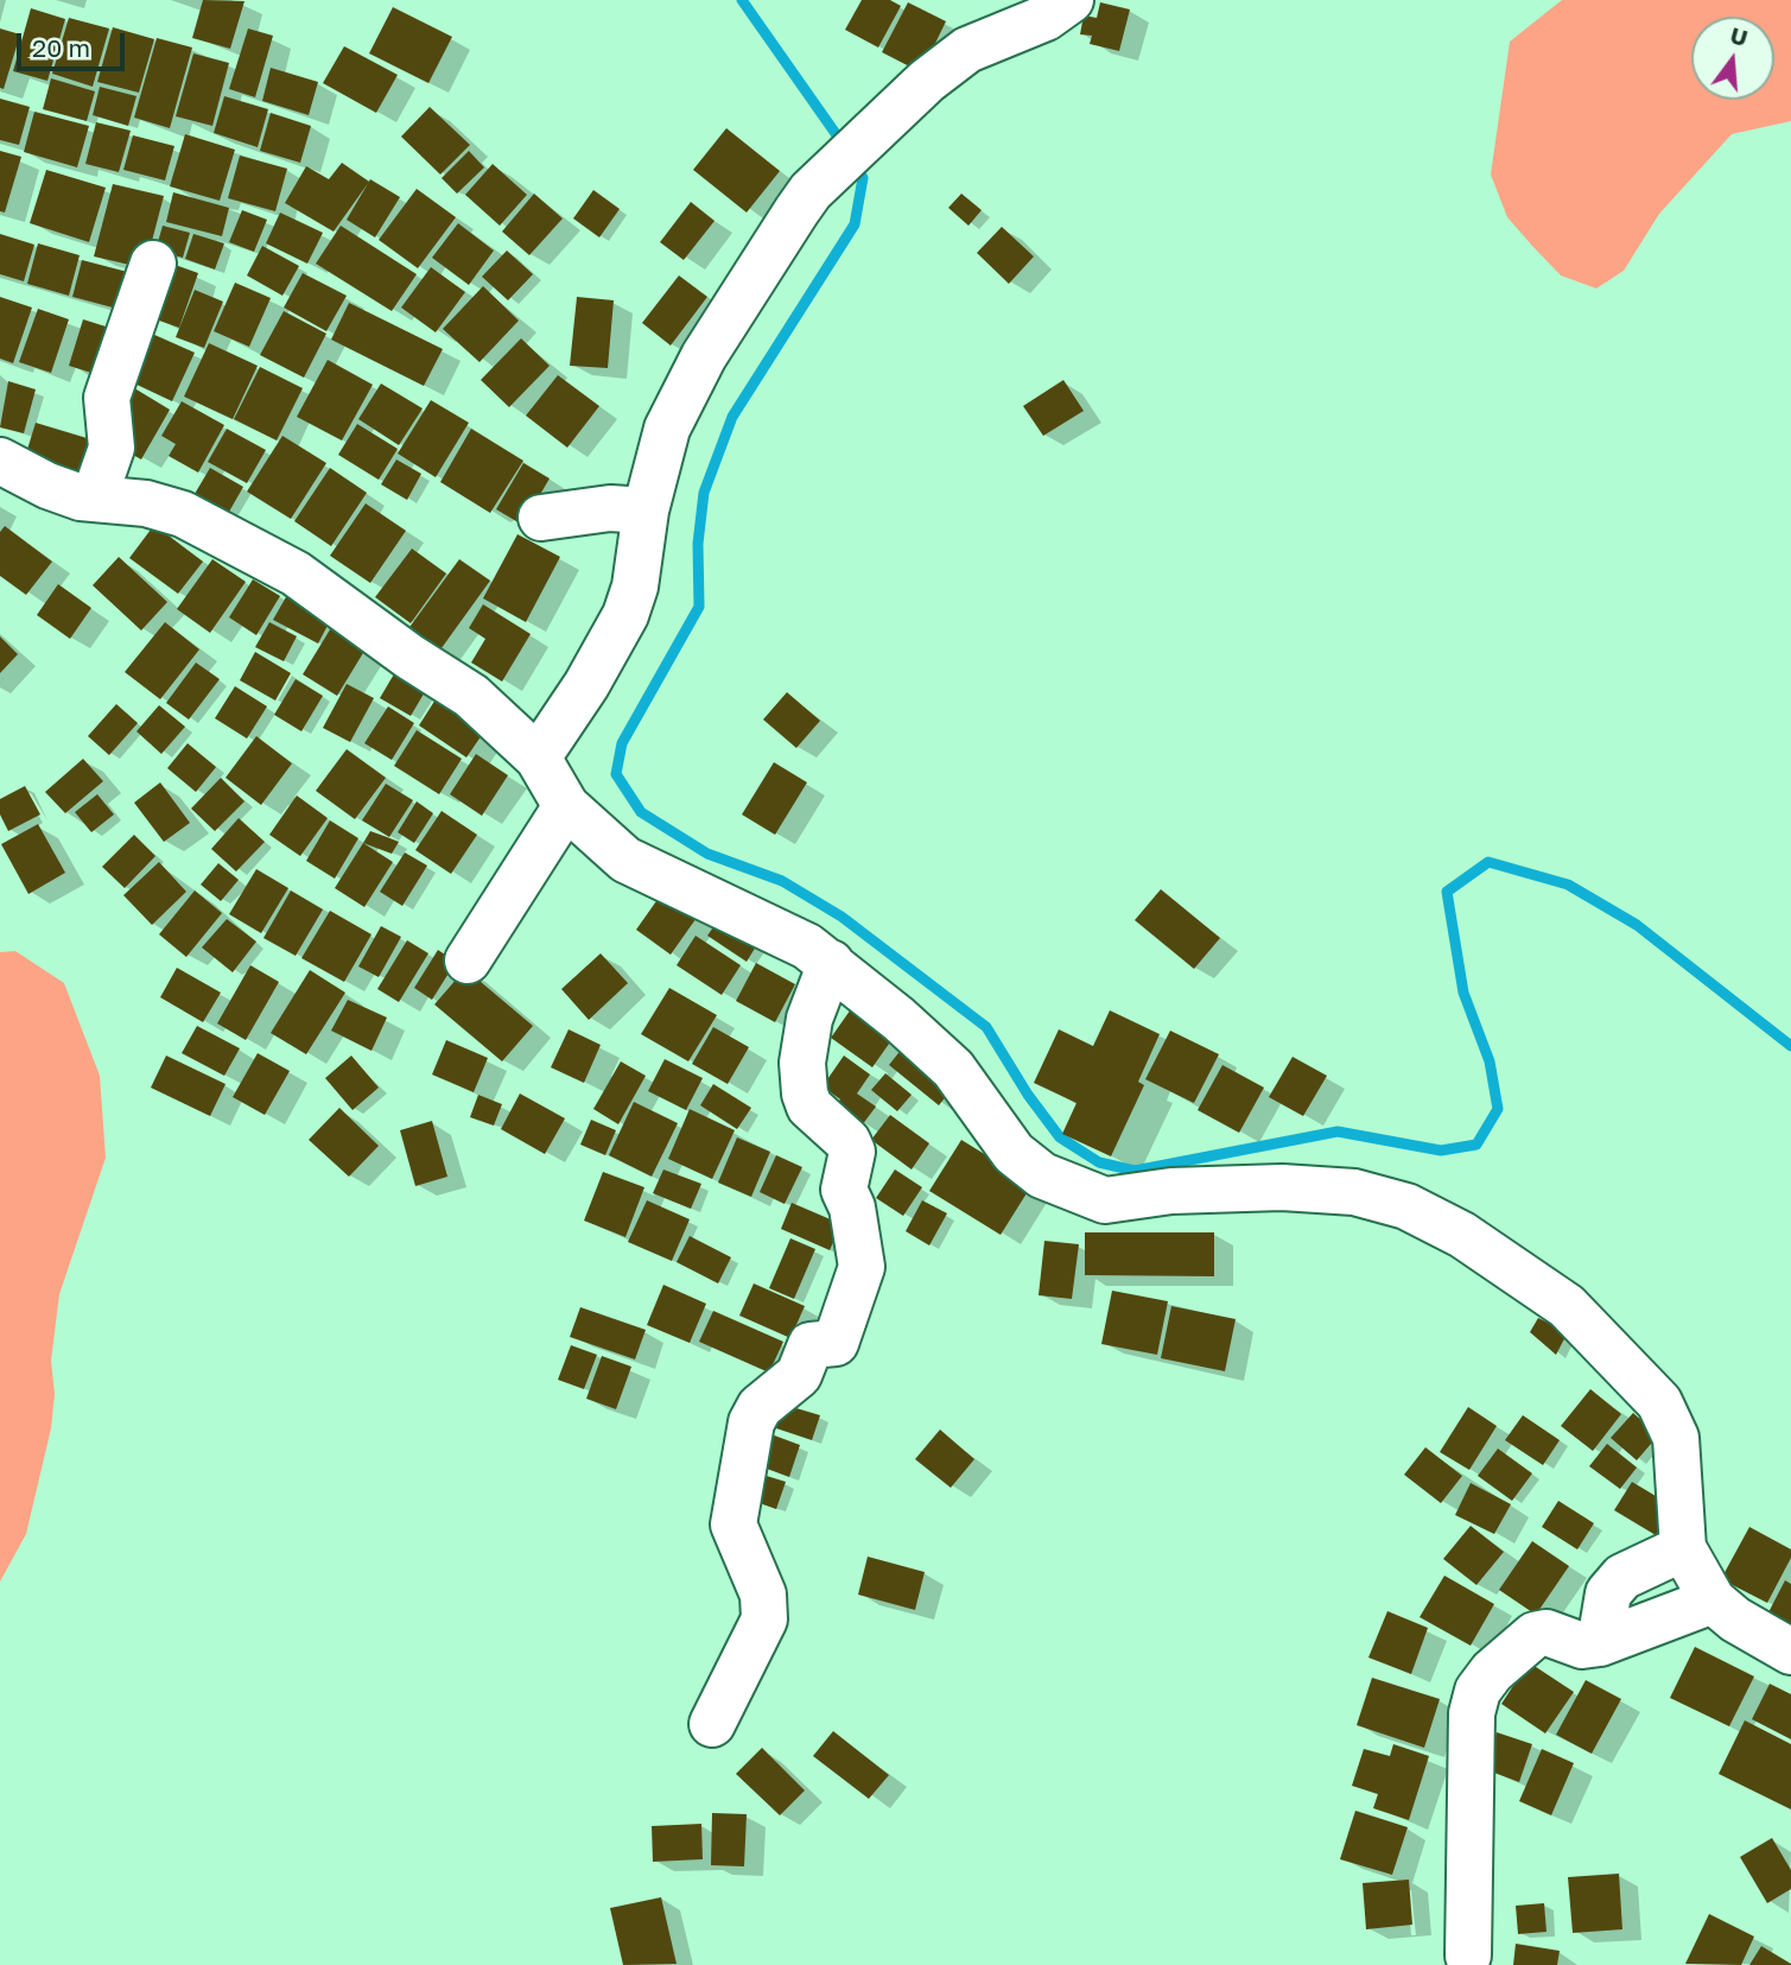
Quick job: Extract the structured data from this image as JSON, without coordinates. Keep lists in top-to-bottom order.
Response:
{
  "scale_bar": "20 m",
  "north": "top"
}
